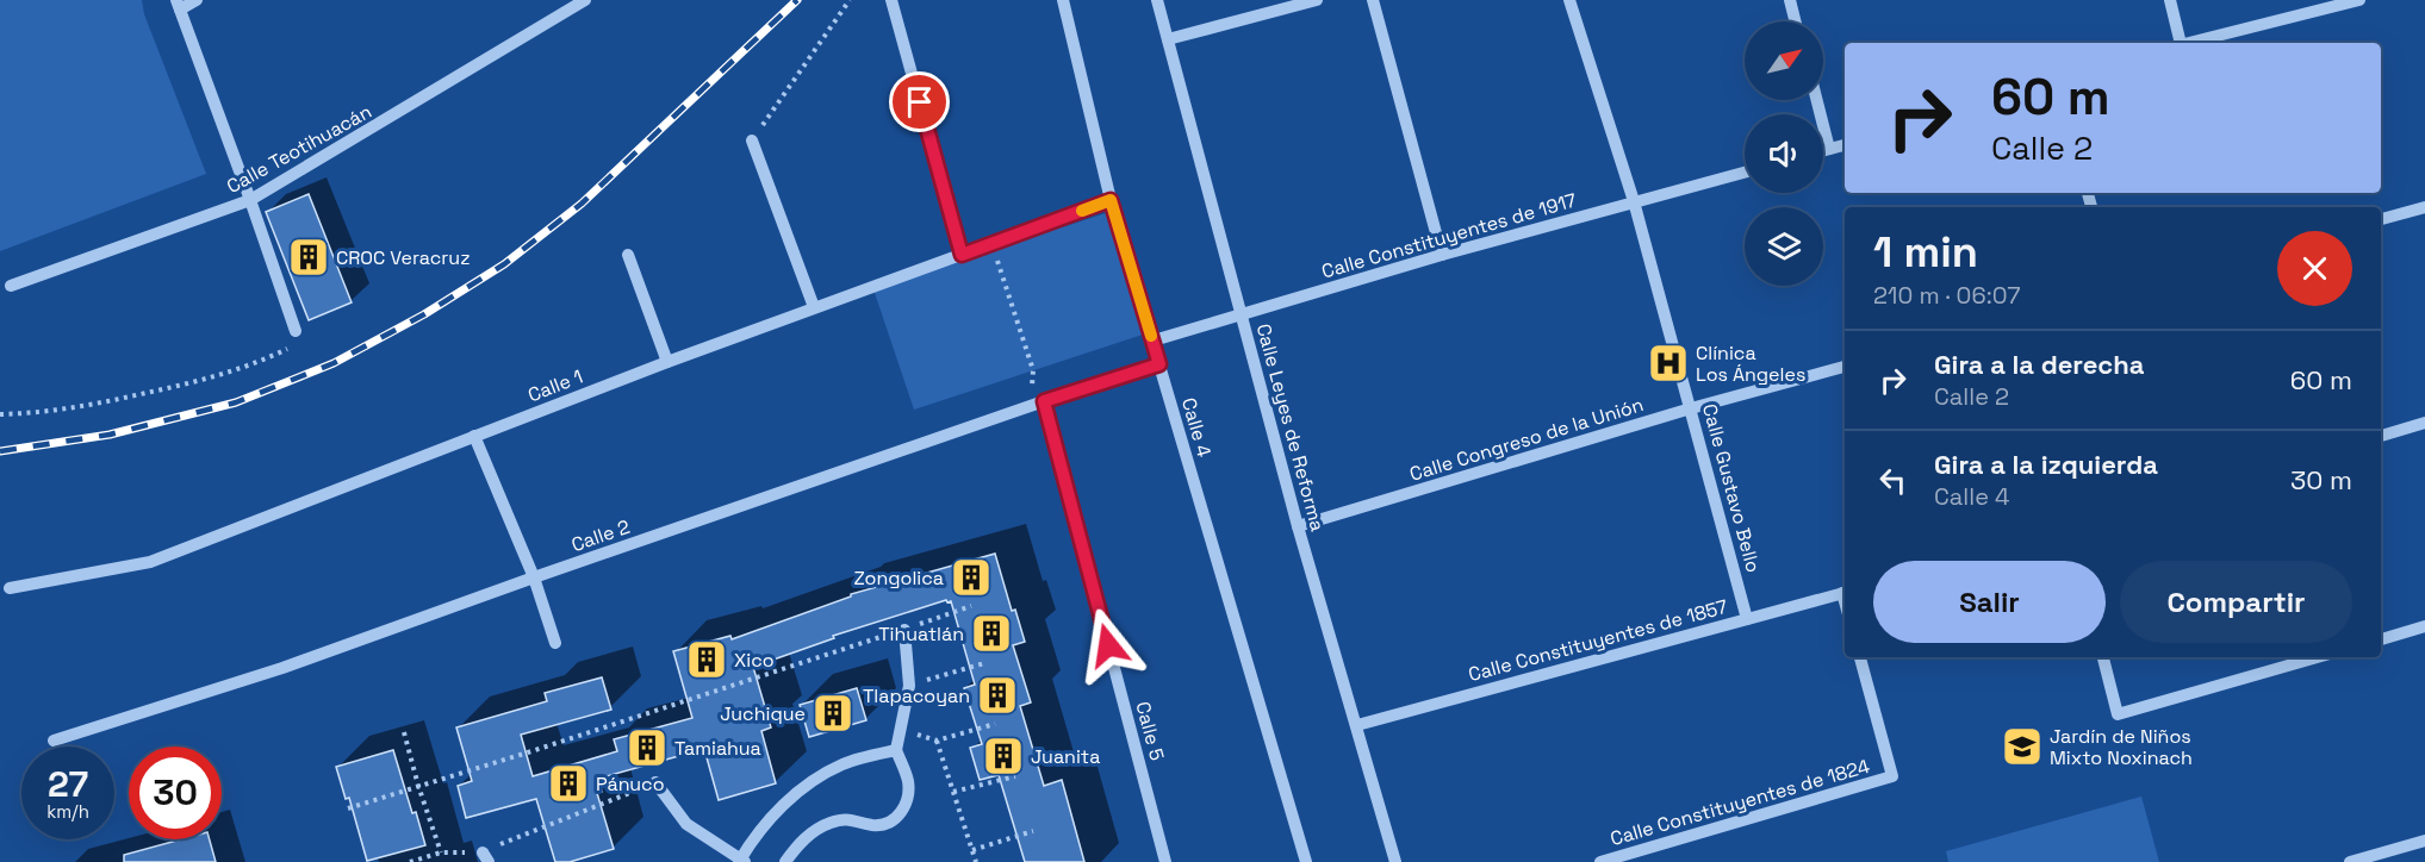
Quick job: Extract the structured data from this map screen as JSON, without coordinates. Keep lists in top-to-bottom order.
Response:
{
  "streets": {
    "street": [
      "Calle Teotihuacán",
      "Calle Constituyentes de 1917",
      "Calle 1",
      "Calle 4",
      "Calle Leyes de Reforma",
      "Calle Congreso de la Unión",
      "Calle Gustavo Bello",
      "Calle 2",
      "Calle Constituyentes de 1857",
      "Calle 5",
      "Calle Constituyentes de 1824"
    ]
  },
  "crossings": [
    ["Calle Constituyentes de 1917", "Calle 4"],
    ["Calle Constituyentes de 1917", "Calle Leyes de Reforma"],
    ["Calle Constituyentes de 1917", "Calle Gustavo Bello"],
    ["Calle 1", "Calle 4"],
    ["Calle 4", "Calle 2"],
    ["Calle Leyes de Reforma", "Calle Congreso de la Unión"],
    ["Calle Leyes de Reforma", "Calle Constituyentes de 1857"],
    ["Calle Congreso de la Unión", "Calle Gustavo Bello"],
    ["Calle Gustavo Bello", "Calle Constituyentes de 1857"],
    ["Calle 2", "Calle 5"]
  ],
  "places": {
    "building": [
      "CROC Veracruz",
      "Zongolica",
      "Tihuatlán",
      "Xico",
      "Tlapacoyan",
      "Juchique",
      "Tamiahua",
      "Juanita",
      "Pánuco"
    ],
    "hospital": ["Clínica Los Ángeles"],
    "school or university": ["Jardín de Niños Mixto Noxinach"]
  },
  "north": "top right",
  "page": {
    "turn": ["60 m", "Calle 2"],
    "heading": ["1 min", "210 m · 06:07"],
    "list": [
      {
        "name": "Gira a la derecha",
        "note": "Calle 2",
        "value": "60 m"
      },
      {
        "name": "Gira a la izquierda",
        "note": "Calle 4",
        "value": "30 m"
      }
    ],
    "buttons": ["Salir", "Compartir"],
    "speed": "27 km/h",
    "limit": "30"
  }
}
